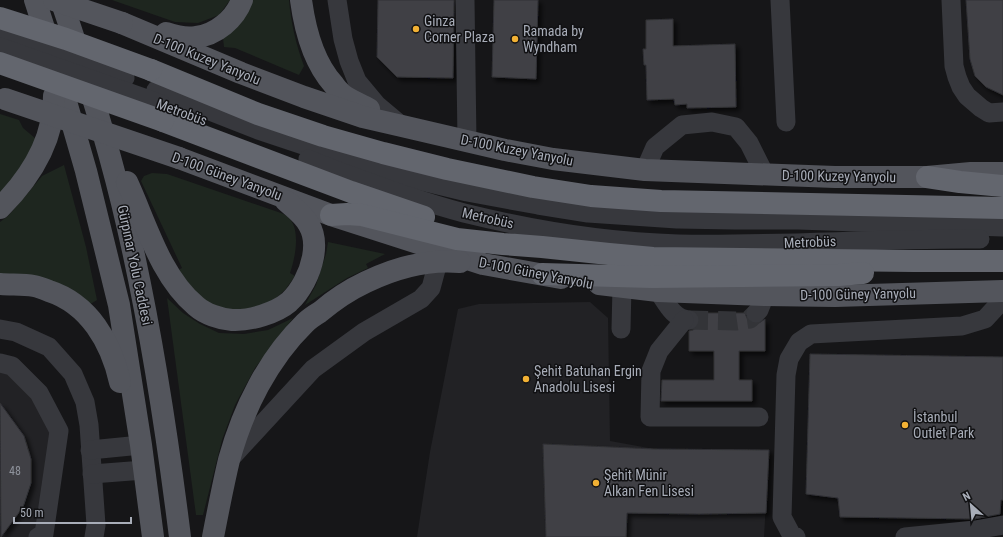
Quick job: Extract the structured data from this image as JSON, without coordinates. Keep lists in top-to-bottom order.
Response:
{
  "streets": {
    "main road": ["D-100 Kuzey Yanyolu", "D-100 Güney Yanyolu", "Gürpınar Yolu Caddesi"],
    "street": ["Metrobüs"]
  },
  "places": [
    "Ginza Corner Plaza",
    "Ramada by Wyndham",
    "Şehit Batuhan Ergin Anadolu Lisesi",
    "İstanbul Outlet Park",
    "Şehit Münir Alkan Fen Lisesi"
  ],
  "house_numbers": ["48"],
  "scale_bar": "50 m",
  "north": "top left"
}
